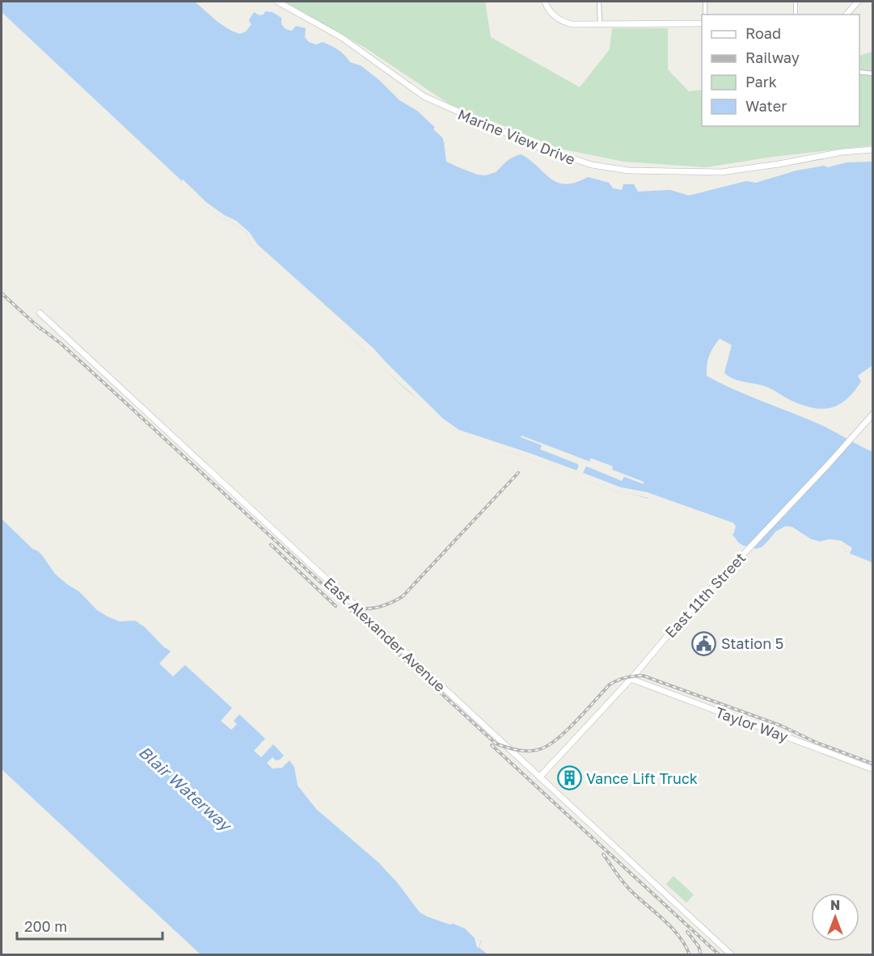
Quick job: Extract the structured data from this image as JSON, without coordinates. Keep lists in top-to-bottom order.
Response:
{
  "streets": {
    "street": [
      "Marine View Drive",
      "East 11th Street",
      "East Alexander Avenue",
      "Taylor Way"
    ]
  },
  "crossings": [
    ["East 11th Street", "East Alexander Avenue"],
    ["East 11th Street", "Taylor Way"]
  ],
  "water": ["Blair Waterway"],
  "places": {
    "public building": ["Station 5"],
    "building": ["Vance Lift Truck"]
  },
  "legend": [
    "Road",
    "Railway",
    "Park",
    "Water"
  ],
  "scale_bar": "200 m",
  "north": "top"
}
